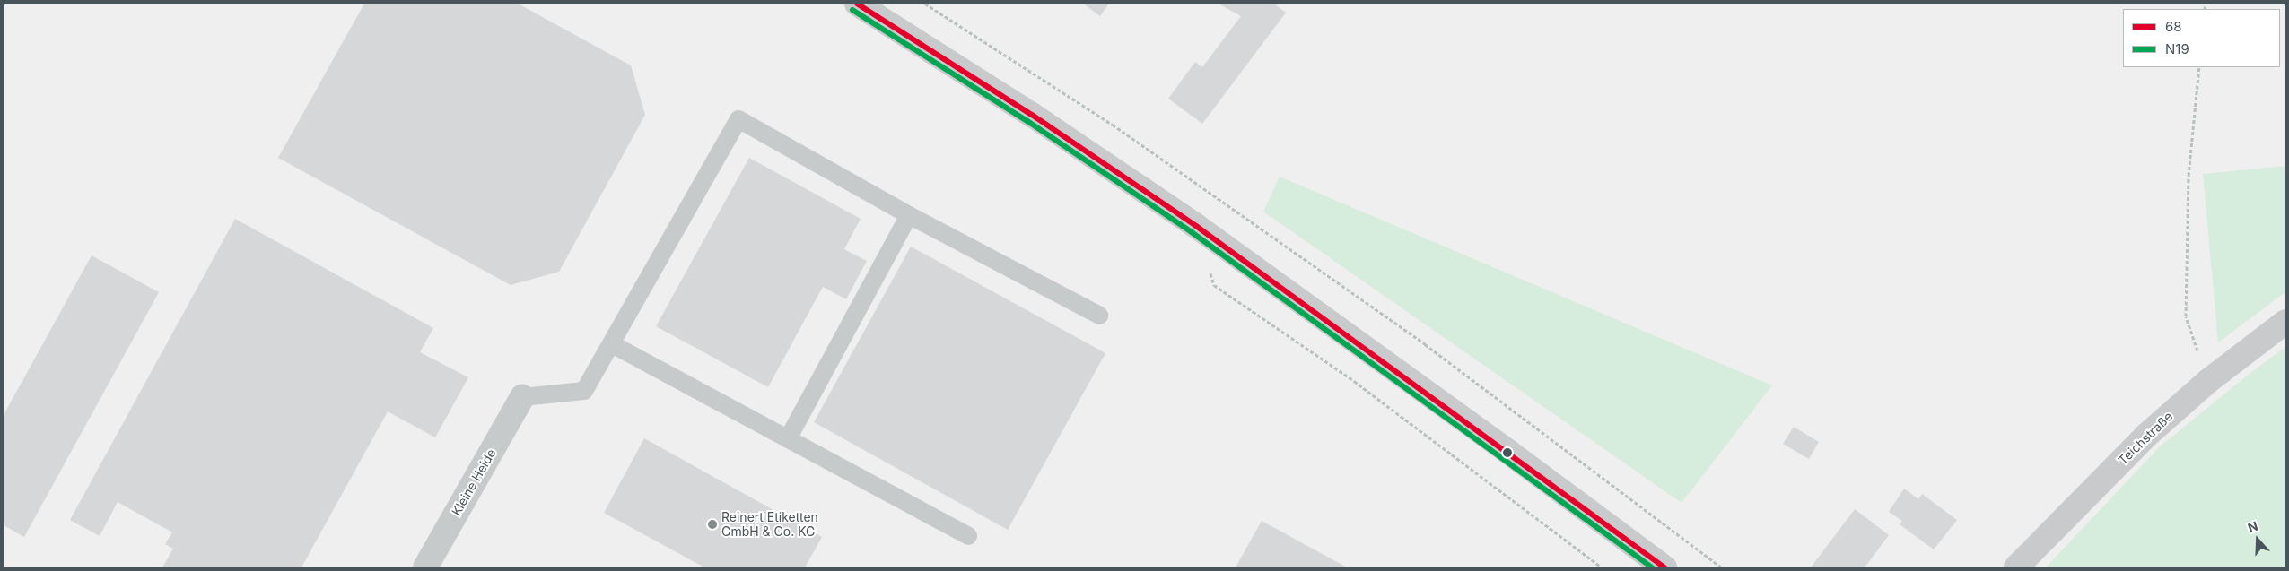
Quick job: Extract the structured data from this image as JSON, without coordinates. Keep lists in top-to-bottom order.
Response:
{
  "streets": {
    "street": ["Teichstraße", "Kleine Heide"]
  },
  "places": ["Reinert Etiketten GmbH & Co. KG"],
  "lines": ["transit line 68", "transit line N19"],
  "legend": ["68", "N19"],
  "north": "top"
}
